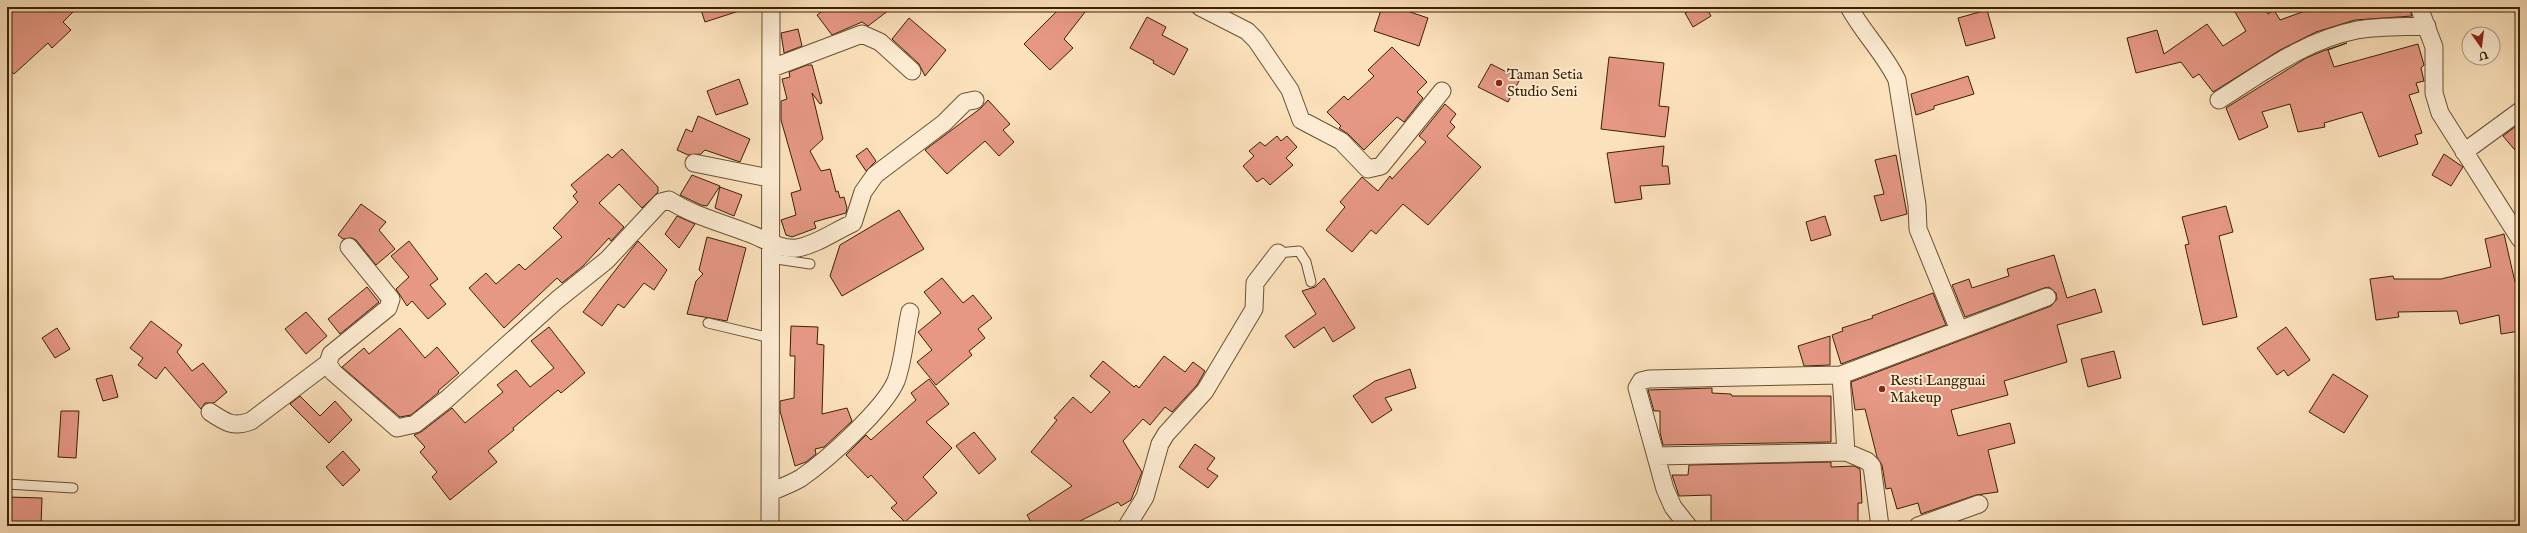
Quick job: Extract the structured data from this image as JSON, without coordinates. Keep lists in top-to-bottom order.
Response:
{
  "places": ["Taman Setia Studio Seni", "Resti Langguai Makeup"],
  "north": "bottom"
}
